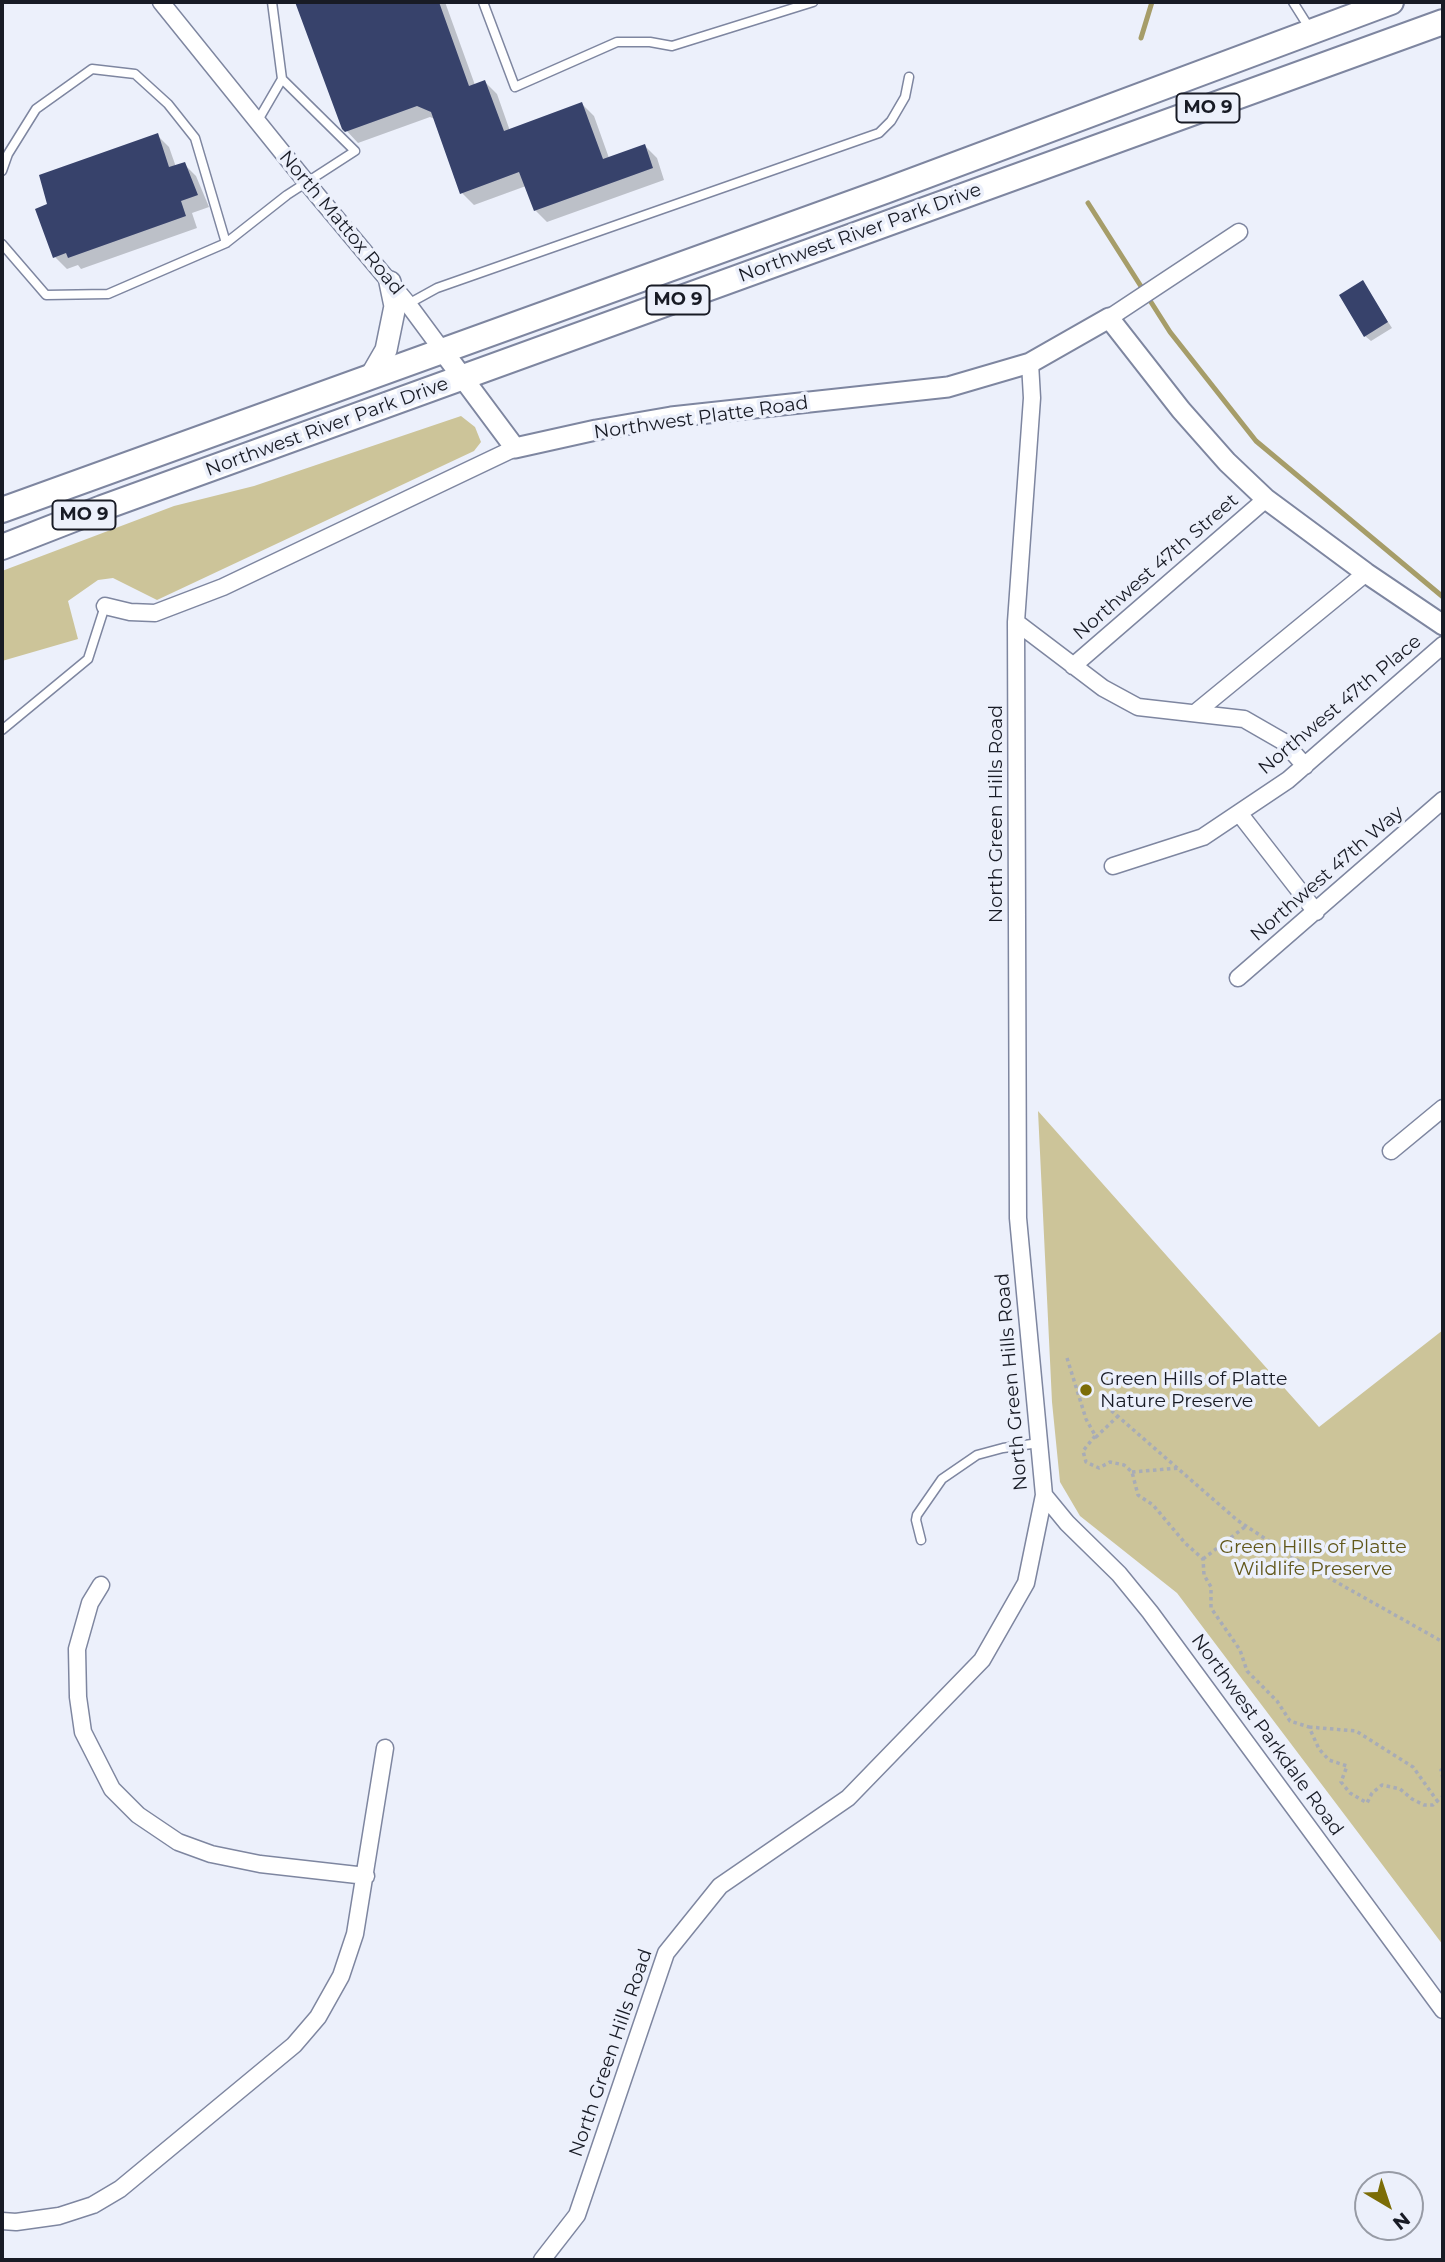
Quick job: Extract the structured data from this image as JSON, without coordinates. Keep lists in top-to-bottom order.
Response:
{
  "streets": {
    "main road": ["MO 9", "Northwest River Park Drive"],
    "street": [
      "North Mattox Road",
      "Northwest Platte Road",
      "Northwest 47th Street",
      "Northwest 47th Place",
      "North Green Hills Road",
      "Northwest 47th Way",
      "Northwest Parkdale Road"
    ]
  },
  "crossings": [
    ["North Mattox Road", "Northwest River Park Drive"],
    ["North Mattox Road", "Northwest Platte Road"],
    ["Northwest Platte Road", "North Green Hills Road"],
    ["North Green Hills Road", "Northwest Parkdale Road"]
  ],
  "parks": ["Green Hills of Platte Wildlife Preserve"],
  "places": ["Green Hills of Platte Nature Preserve"],
  "north": "bottom right"
}
